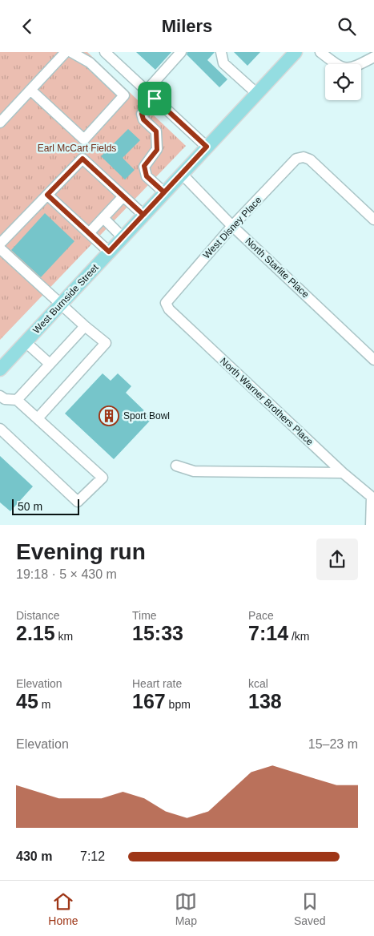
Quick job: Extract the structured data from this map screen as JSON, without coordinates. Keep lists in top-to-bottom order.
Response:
{
  "streets": {
    "main road": ["West Burnside Street"],
    "street": ["West Disney Place", "North Starlite Place", "North Warner Brothers Place"]
  },
  "crossings": [
    ["West Disney Place", "North Starlite Place"],
    ["West Disney Place", "North Warner Brothers Place"],
    ["North Starlite Place", "West Burnside Street"]
  ],
  "parks": ["Earl McCart Fields"],
  "places": {
    "building": ["Sport Bowl"]
  },
  "scale_bar": "50 m",
  "page": {
    "header": "Milers",
    "scale": "50 m",
    "heading": ["Evening run", "19:18 · 5 × 430 m"],
    "stats": [
      ["Distance", "2.15 km"],
      ["Time", "15:33"],
      ["Pace", "7:14 /km"],
      ["Elevation", "45 m"],
      ["Heart rate", "167 bpm"],
      ["kcal", "138"]
    ],
    "chart": ["Elevation", "15–23 m"],
    "list": [
      {
        "name": "430 m",
        "note": "7:12"
      }
    ],
    "tabs": ["Home", "Map", "Saved"]
  }
}
